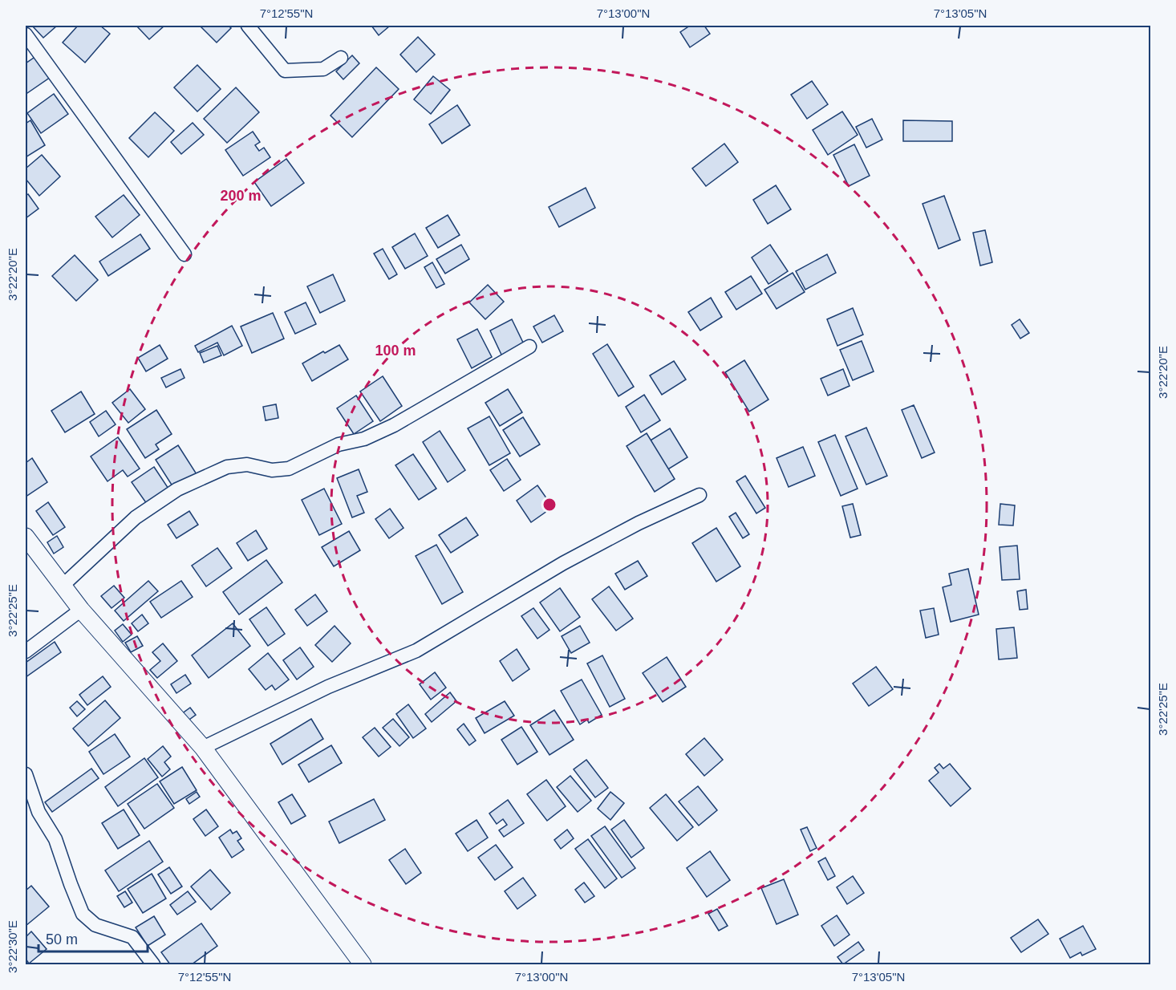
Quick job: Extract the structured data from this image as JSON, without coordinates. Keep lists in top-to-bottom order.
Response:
{
  "scale_bar": "50 m",
  "coordinates": [
    "7°12'55\"N",
    "7°13'00\"N",
    "7°13'05\"N",
    "3°22'20\"E",
    "3°22'25\"E",
    "3°22'30\"E"
  ],
  "rings": ["200 m", "100 m"]
}
